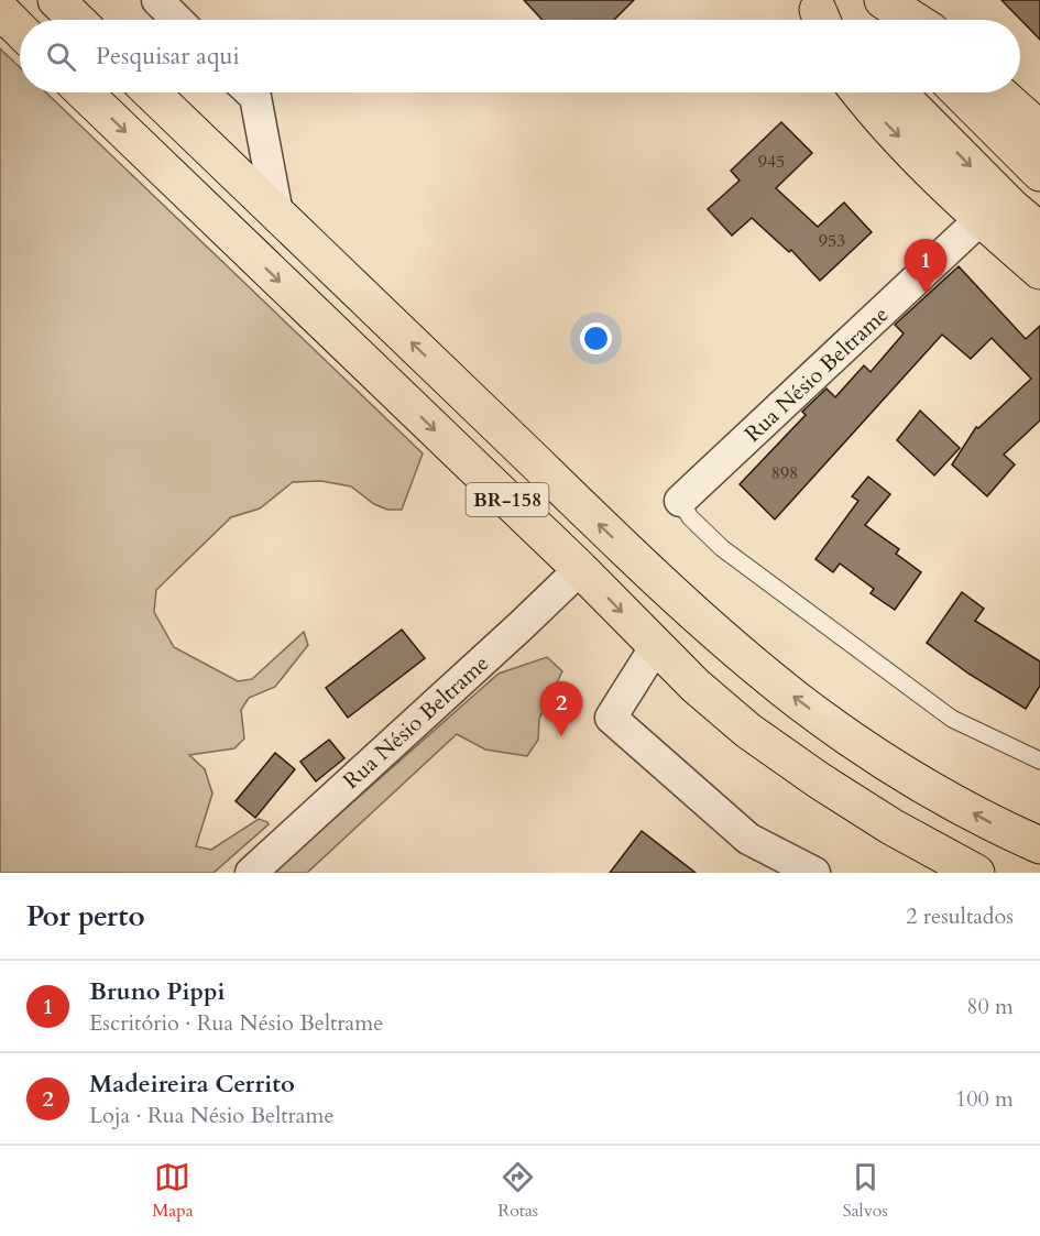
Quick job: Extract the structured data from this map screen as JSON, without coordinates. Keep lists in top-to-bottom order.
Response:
{
  "streets": {
    "main road": ["BR-158"],
    "street": ["Rua Nésio Beltrame"]
  },
  "crossings": [
    ["Rua Nésio Beltrame", "BR-158"]
  ],
  "house_numbers": ["945", "953", "898"],
  "page": {
    "search": "Pesquisar aqui",
    "pins": ["1", "2"],
    "heading": ["Por perto", "2 resultados"],
    "list": [
      {
        "mark": "1",
        "name": "Bruno Pippi",
        "note": "Escritório · Rua Nésio Beltrame",
        "value": "80 m"
      },
      {
        "mark": "2",
        "name": "Madeireira Cerrito",
        "note": "Loja · Rua Nésio Beltrame",
        "value": "100 m"
      }
    ],
    "nav": ["Mapa", "Rotas", "Salvos"]
  }
}
